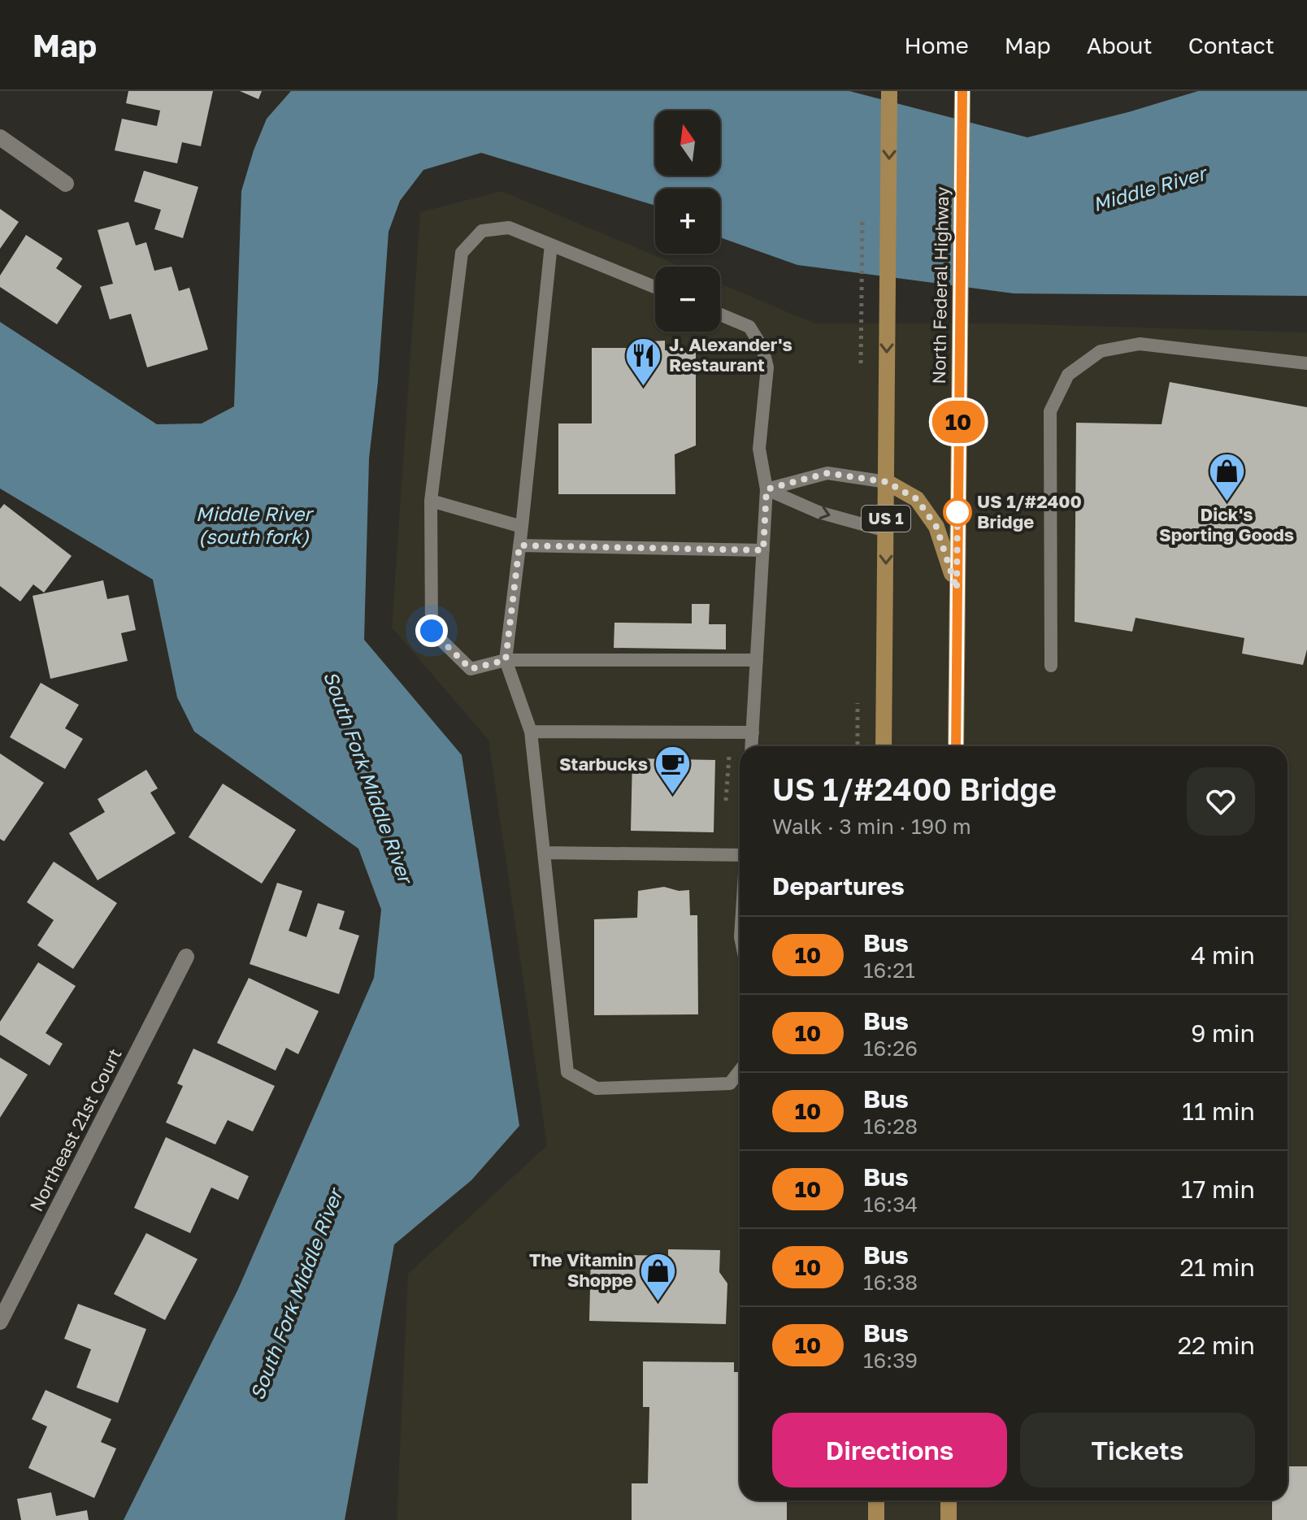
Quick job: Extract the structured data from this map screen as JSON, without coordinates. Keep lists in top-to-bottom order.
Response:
{
  "streets": {
    "main road": ["North Federal Highway", "US 1"],
    "street": ["Northeast 21st Court"]
  },
  "water": ["Middle River", "Middle River (south fork)", "South Fork Middle River"],
  "places": {
    "restaurant": ["J. Alexander's Restaurant"],
    "shop": ["Dick's Sporting Goods", "The Vitamin Shoppe"],
    "other": ["US 1/#2400 Bridge"],
    "cafe": ["Starbucks"]
  },
  "lines": ["bus line 10"],
  "north": "top",
  "page": {
    "header": "Map",
    "nav": [
      "Home",
      "Map",
      "About",
      "Contact"
    ],
    "on_map": "10",
    "map_buttons": ["+", "−"],
    "heading": [
      ["US 1/#2400 Bridge", "Walk · 3 min · 190 m"],
      "Departures"
    ],
    "list": [
      {
        "mark": "10",
        "name": "Bus",
        "note": "16:21",
        "value": "4 min"
      },
      {
        "mark": "10",
        "name": "Bus",
        "note": "16:26",
        "value": "9 min"
      },
      {
        "mark": "10",
        "name": "Bus",
        "note": "16:28",
        "value": "11 min"
      },
      {
        "mark": "10",
        "name": "Bus",
        "note": "16:34",
        "value": "17 min"
      },
      {
        "mark": "10",
        "name": "Bus",
        "note": "16:38",
        "value": "21 min"
      },
      {
        "mark": "10",
        "name": "Bus",
        "note": "16:39",
        "value": "22 min"
      }
    ],
    "buttons": ["Directions", "Tickets"]
  }
}
